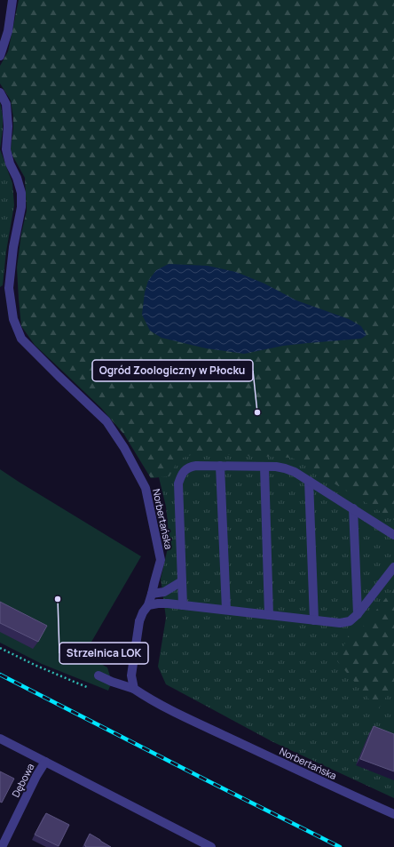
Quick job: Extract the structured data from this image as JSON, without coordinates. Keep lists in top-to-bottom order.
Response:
{
  "streets": {
    "street": ["Norbertańska", "Dębowa"]
  },
  "places": ["Ogród Zoologiczny w Płocku", "Strzelnica LOK"]
}
